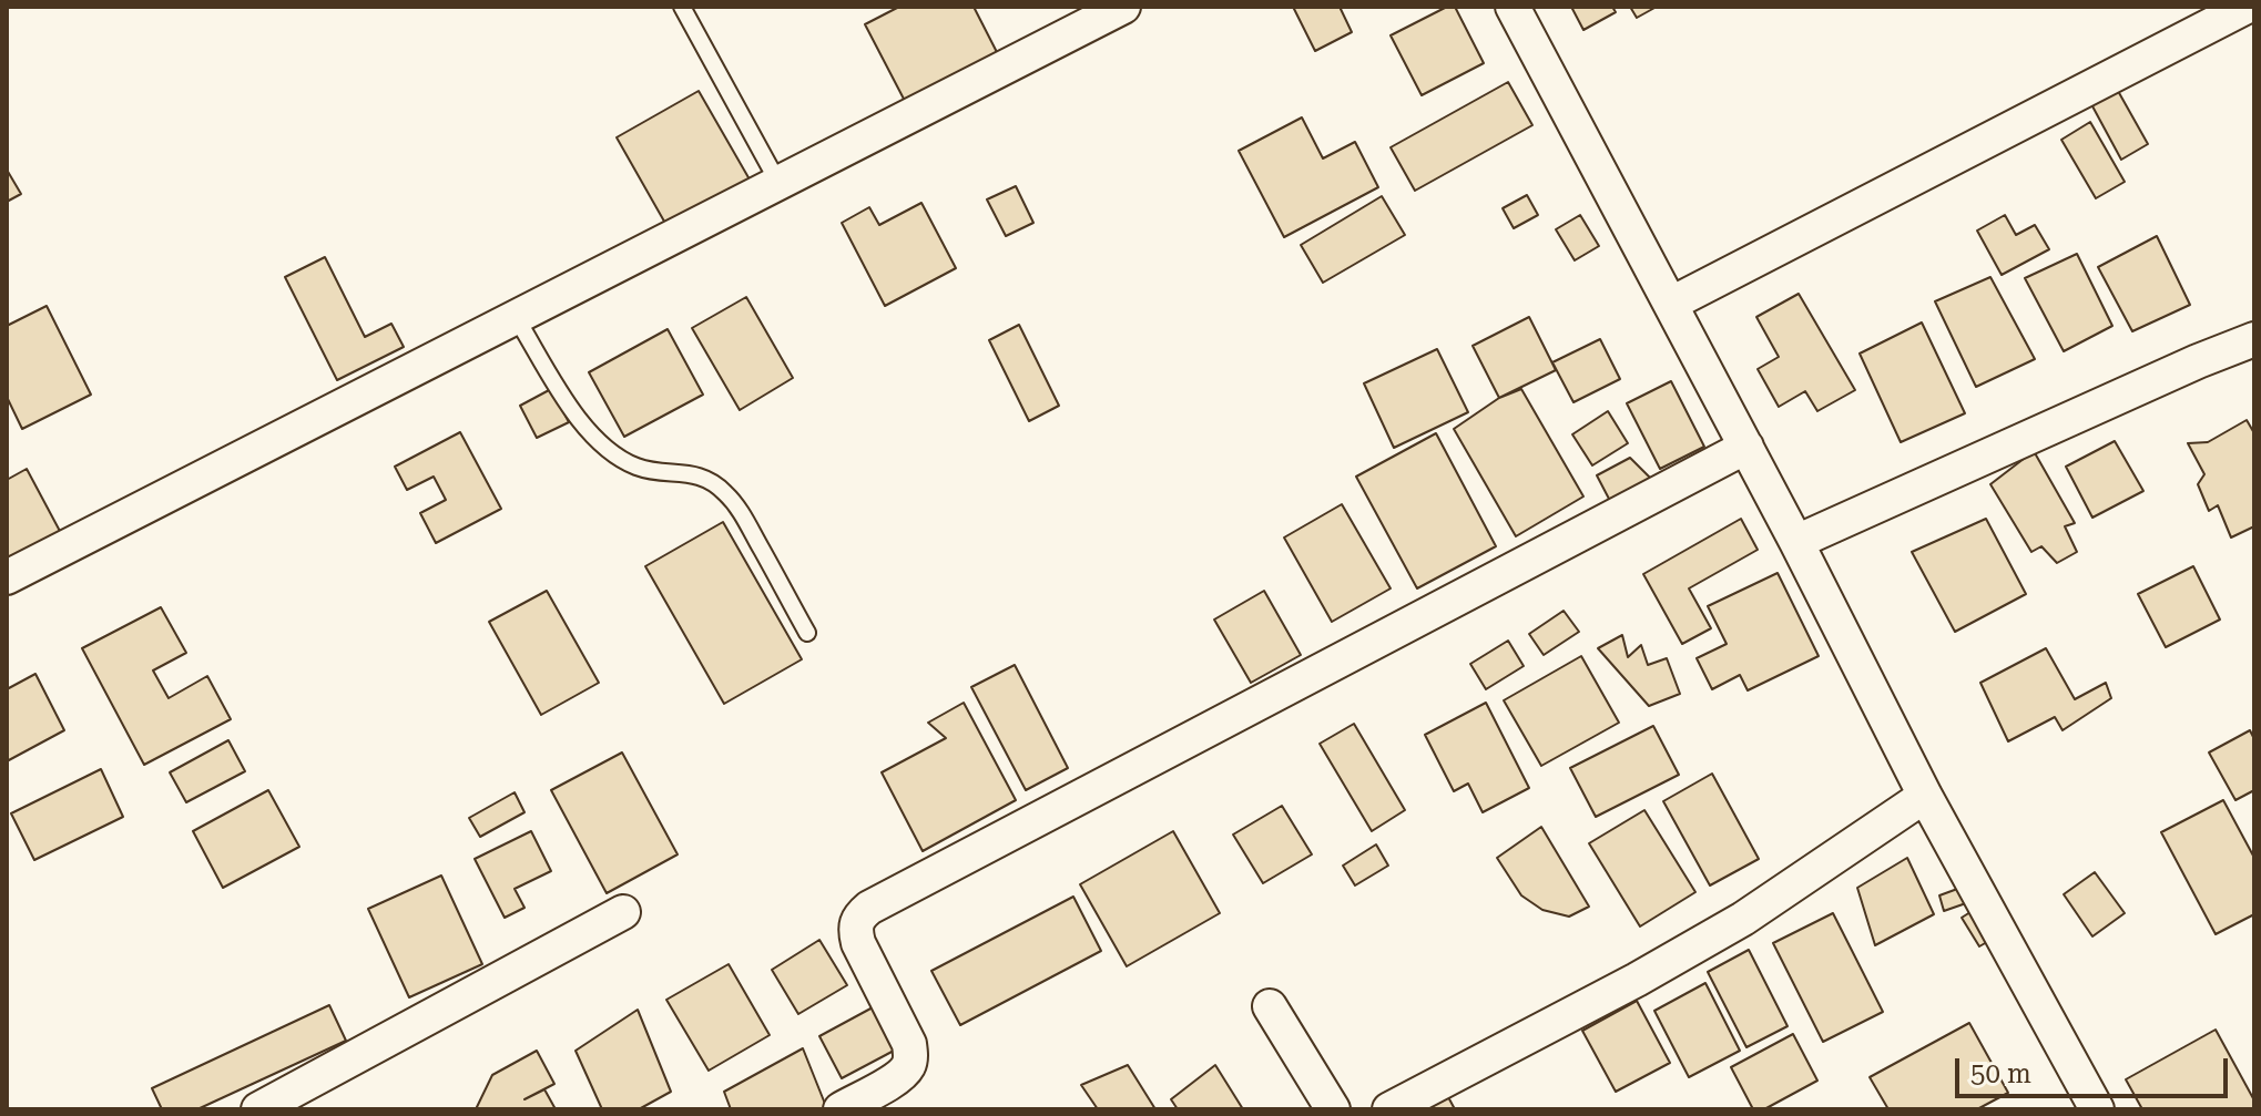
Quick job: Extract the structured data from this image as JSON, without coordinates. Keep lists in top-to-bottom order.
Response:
{
  "scale_bar": "50 m"
}
